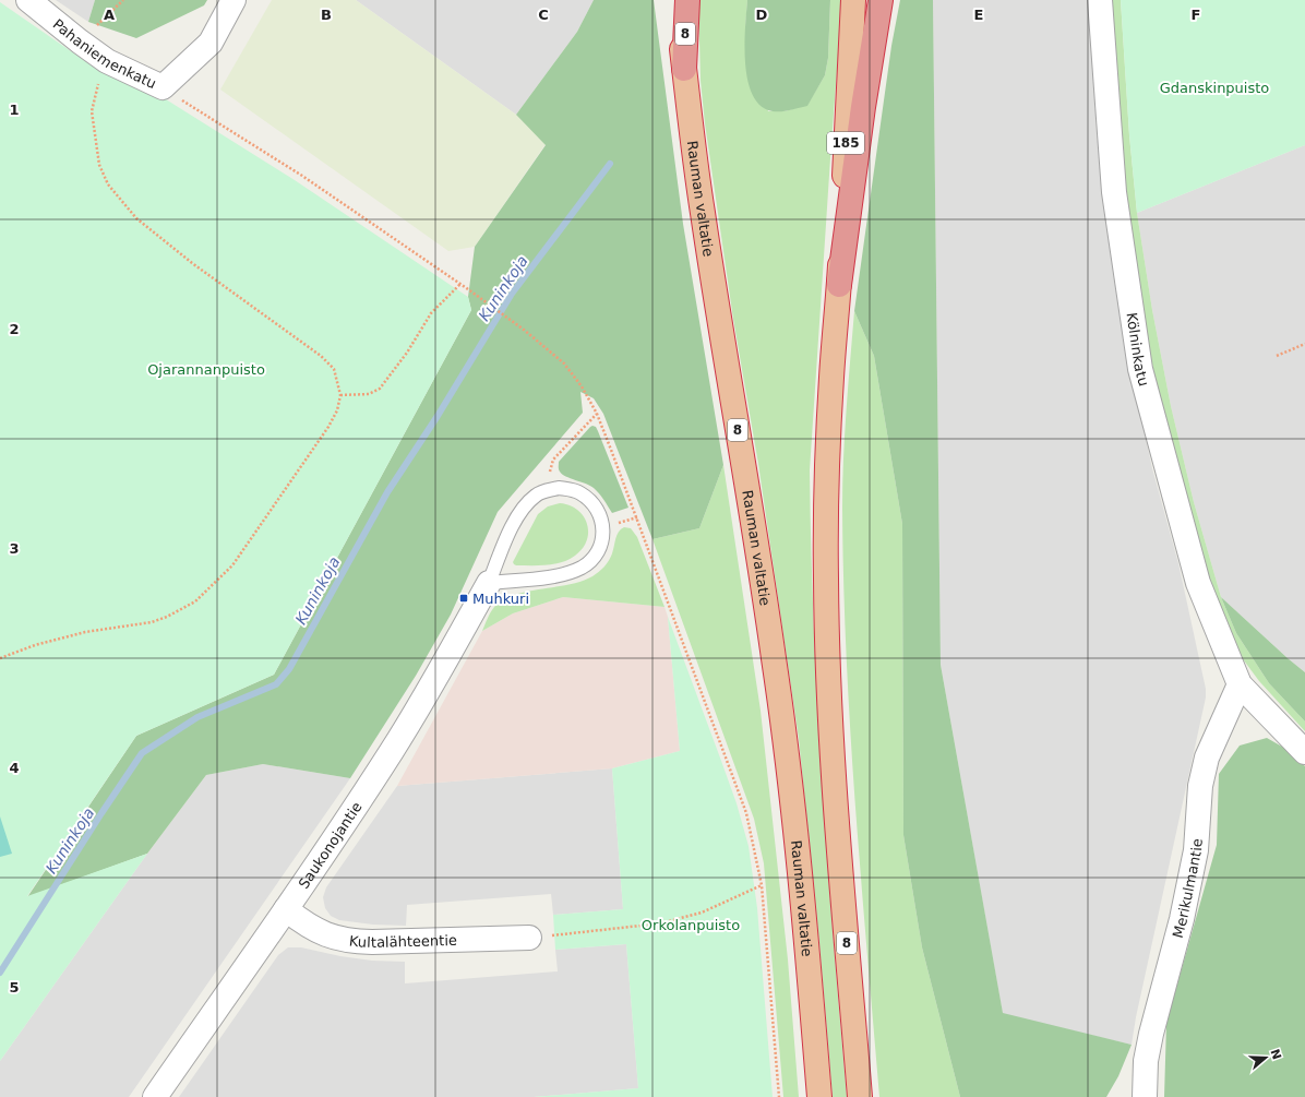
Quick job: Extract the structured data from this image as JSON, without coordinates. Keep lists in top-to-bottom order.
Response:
{
  "streets": {
    "highway": ["8", "185", "Rauman valtatie"],
    "street": [
      "Pahaniemenkatu",
      "Kölninkatu",
      "Saukonojantie",
      "Merikulmantie",
      "Kultalähteentie"
    ]
  },
  "crossings": [
    ["8", "185"],
    ["Kölninkatu", "Merikulmantie"],
    ["Saukonojantie", "Kultalähteentie"]
  ],
  "water": ["Kuninkoja"],
  "parks": ["Gdanskinpuisto", "Ojarannanpuisto", "Orkolanpuisto"],
  "places": {
    "transit": ["Muhkuri"]
  },
  "north": "right",
  "grid": {
    "columns": [
      "A",
      "B",
      "C",
      "D",
      "E",
      "F"
    ],
    "rows": [
      "1",
      "2",
      "3",
      "4",
      "5"
    ]
  }
}
